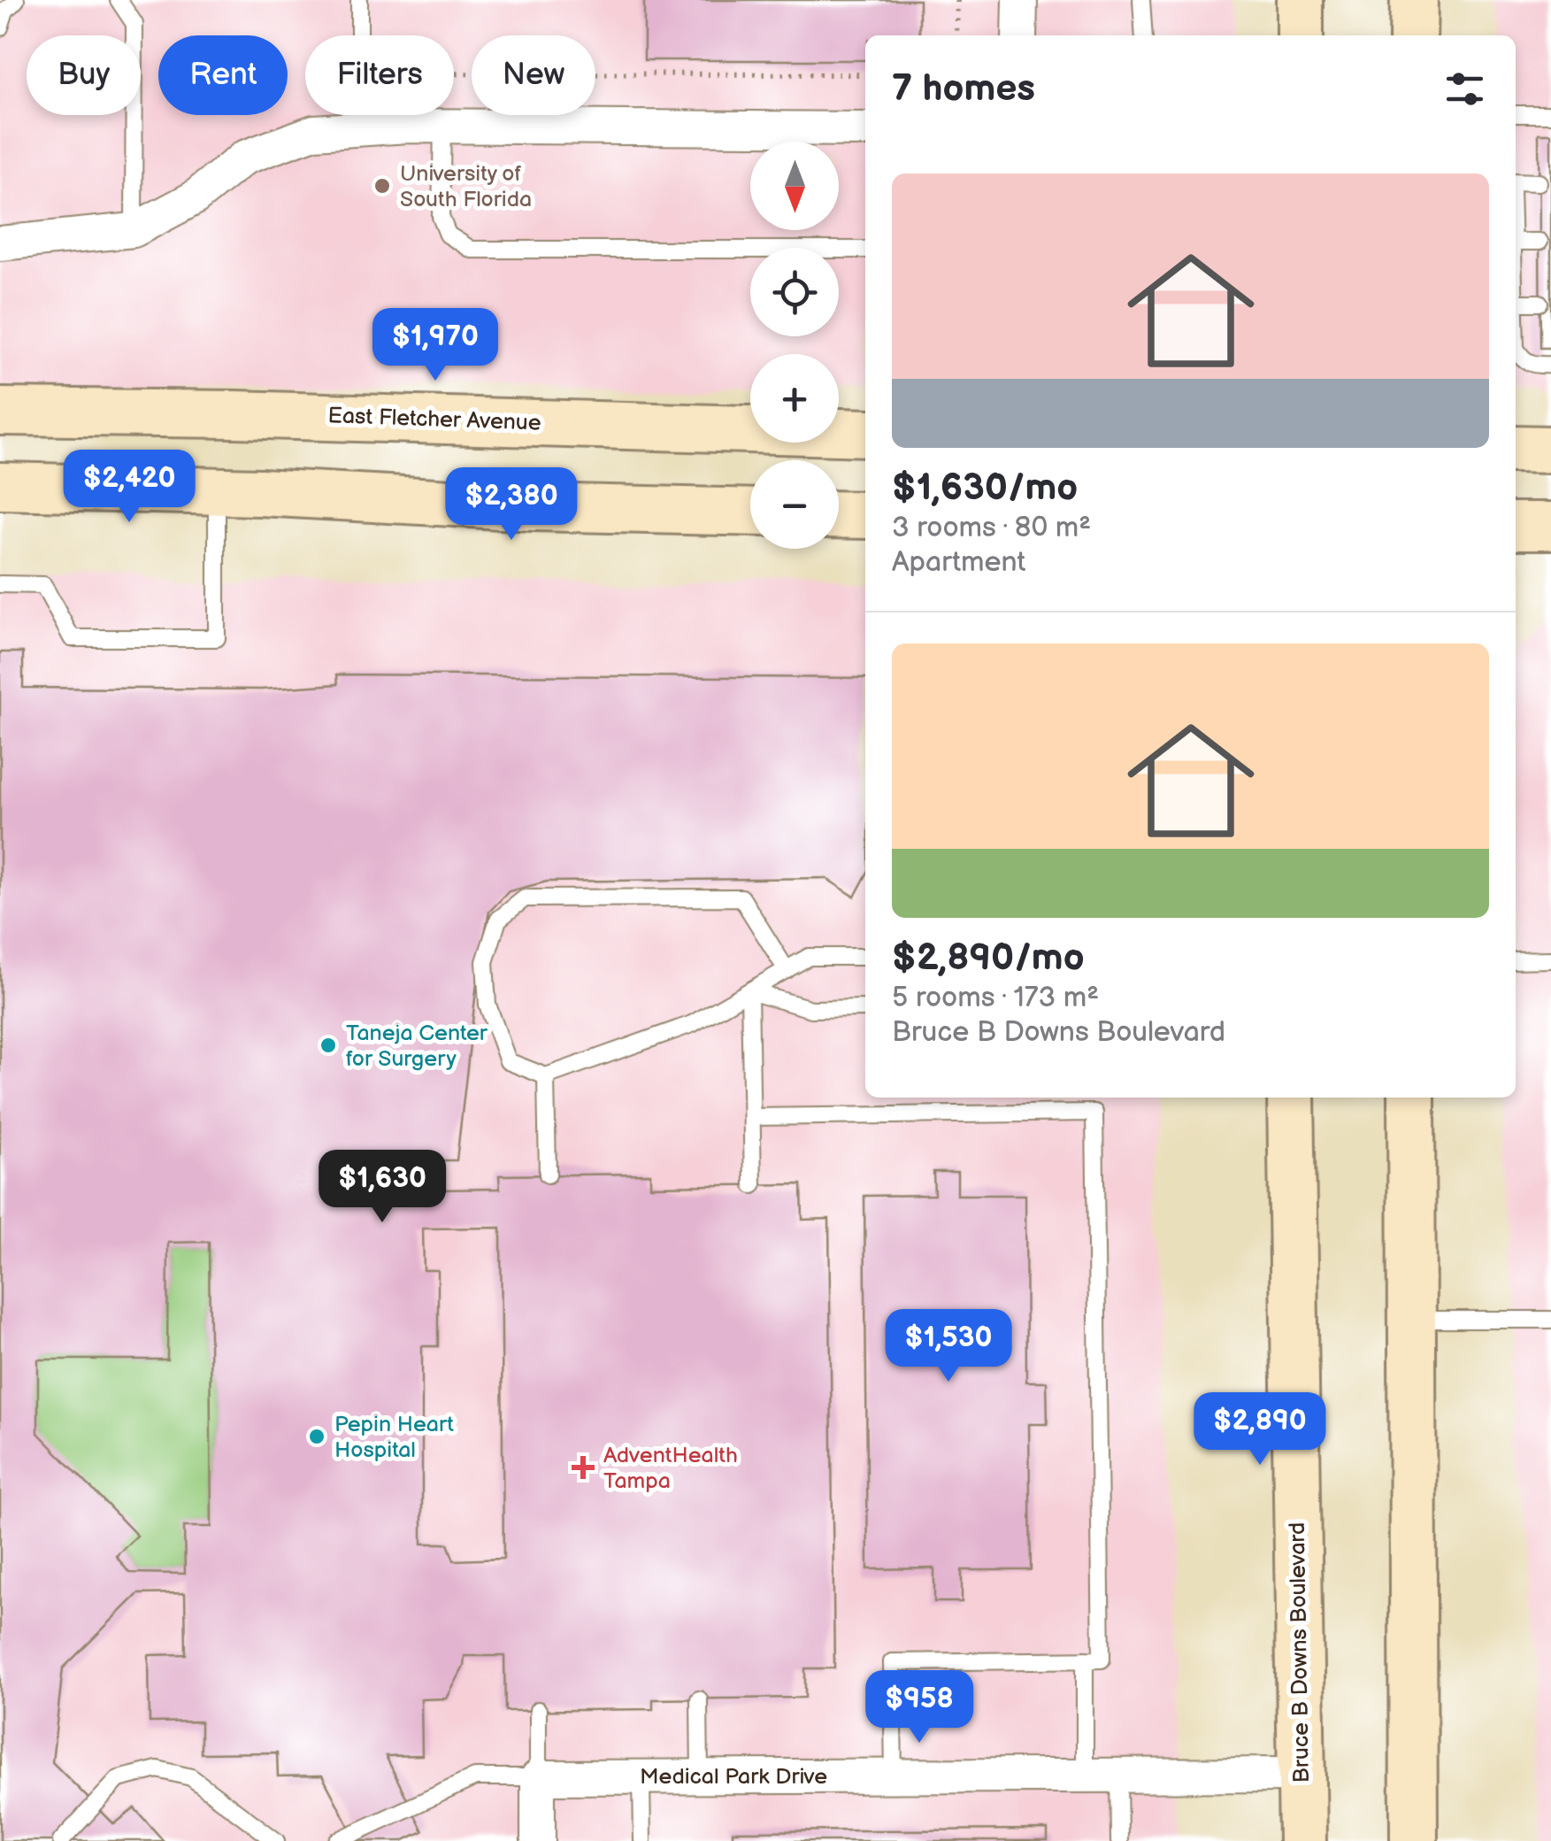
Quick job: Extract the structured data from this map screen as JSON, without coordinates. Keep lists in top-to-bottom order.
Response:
{
  "streets": {
    "main road": ["East Fletcher Avenue", "Bruce B Downs Boulevard"],
    "street": ["Medical Park Drive"]
  },
  "crossings": [
    ["Bruce B Downs Boulevard", "Medical Park Drive"]
  ],
  "places": {
    "other": ["University of South Florida", "Taneja Center for Surgery", "Pepin Heart Hospital"],
    "health": ["AdventHealth Tampa"]
  },
  "north": "bottom",
  "page": {
    "chip": [
      "Buy",
      "Rent",
      "Filters",
      "New"
    ],
    "heading": "7 homes",
    "map_buttons": ["+", "−"],
    "list": [
      {
        "name": "$1,630/mo",
        "note": "3 rooms · 80 m² · Apartment"
      },
      {
        "name": "$2,890/mo",
        "note": "5 rooms · 173 m² · Bruce B Downs Boulevard"
      }
    ],
    "price": [
      "$1,970",
      "$2,420",
      "$2,380",
      "$1,630",
      "$1,530",
      "$2,890",
      "$958"
    ]
  }
}
